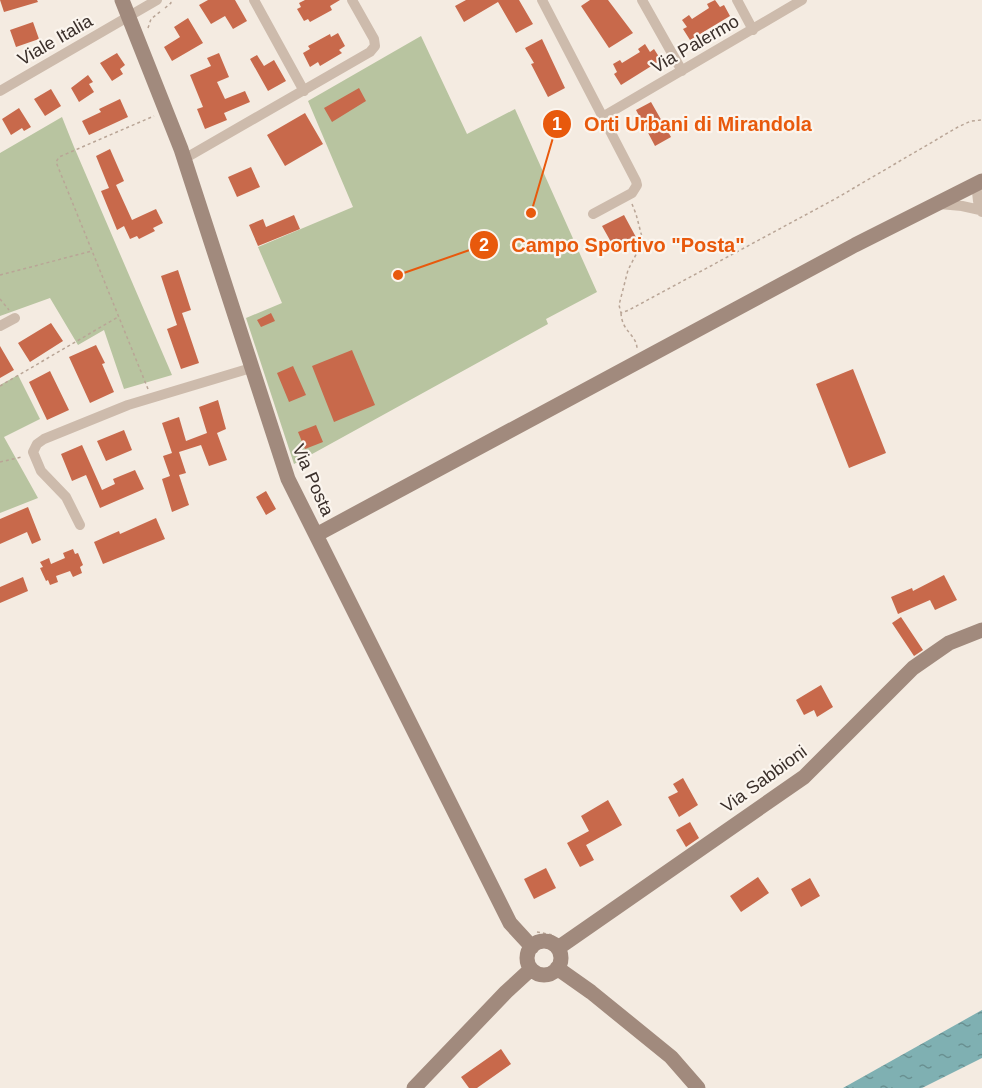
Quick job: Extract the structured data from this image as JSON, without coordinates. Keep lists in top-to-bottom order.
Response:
{
  "streets": {
    "street": [
      "Viale Italia",
      "Via Palermo",
      "Via Posta",
      "Via Sabbioni"
    ]
  },
  "crossings": [
    ["Viale Italia", "Via Posta"],
    ["Via Posta", "Via Sabbioni"]
  ],
  "places": ["Orti Urbani di Mirandola", "Campo Sportivo \"Posta\""]
}
